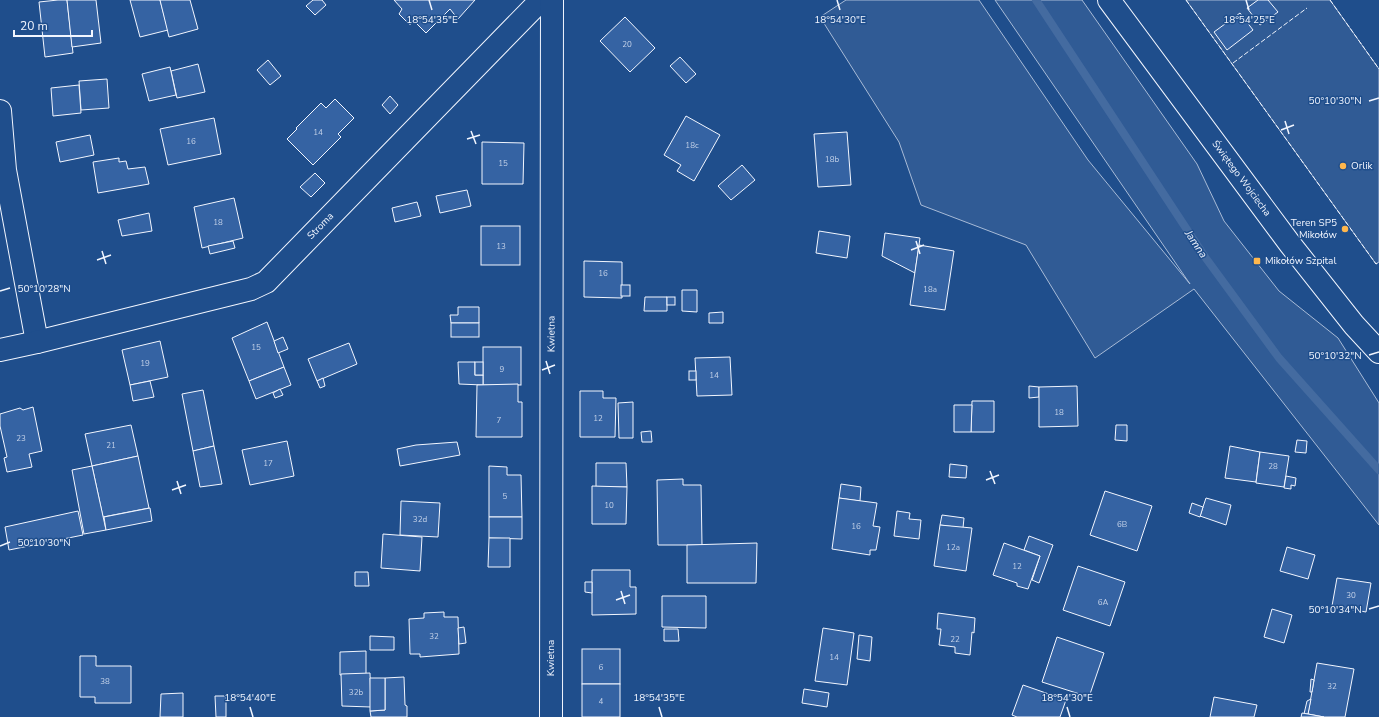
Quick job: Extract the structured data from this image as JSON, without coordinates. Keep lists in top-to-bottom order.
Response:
{
  "streets": {
    "street": ["Świętego Wojciecha", "Stroma", "Kwietna"]
  },
  "water": ["Jamna"],
  "places": {
    "other": ["Orlik", "Teren SP5 Mikołów"],
    "transit": ["Mikołów Szpital"]
  },
  "house_numbers": [
    "20",
    "14",
    "16",
    "18c",
    "18b",
    "15",
    "18",
    "13",
    "16",
    "18a",
    "15",
    "19",
    "9",
    "14",
    "18",
    "12",
    "7",
    "23",
    "21",
    "17",
    "28",
    "5",
    "10",
    "32d",
    "6B",
    "16",
    "12a",
    "12",
    "30",
    "6A",
    "32",
    "22",
    "14",
    "6",
    "38",
    "32",
    "32b",
    "4"
  ],
  "scale_bar": "20 m",
  "coordinates": [
    "18°54'35\"E",
    "18°54'30\"E",
    "18°54'25\"E",
    "50°10'30\"N",
    "50°10'28\"N",
    "50°10'32\"N",
    "50°10'34\"N",
    "18°54'40\"E"
  ]
}
